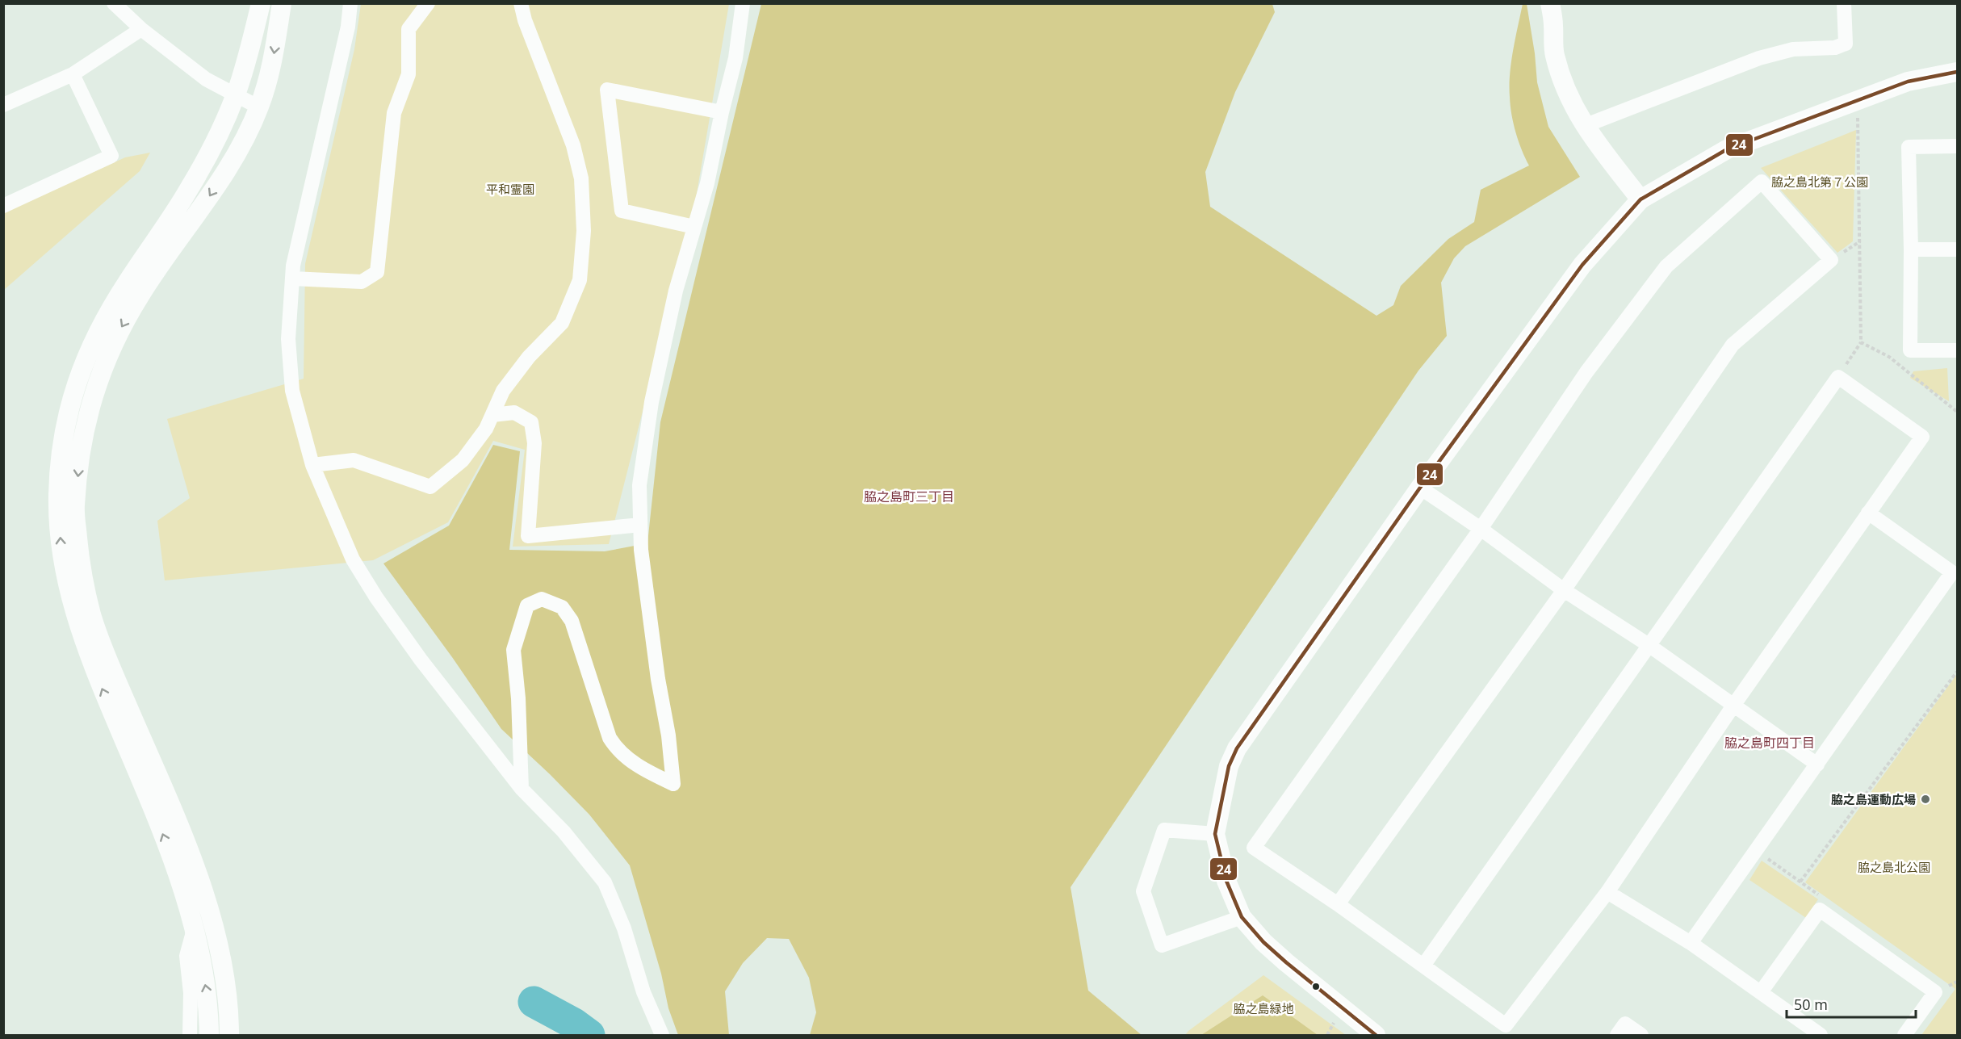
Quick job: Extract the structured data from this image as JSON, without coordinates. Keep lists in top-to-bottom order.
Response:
{
  "districts": ["脇之島町三丁目", "脇之島町四丁目"],
  "parks": [
    "脇之島北第７公園",
    "平和霊園",
    "脇之島北公園",
    "脇之島緑地"
  ],
  "places": ["脇之島運動広場"],
  "lines": ["transit line 24"],
  "scale_bar": "50 m"
}
